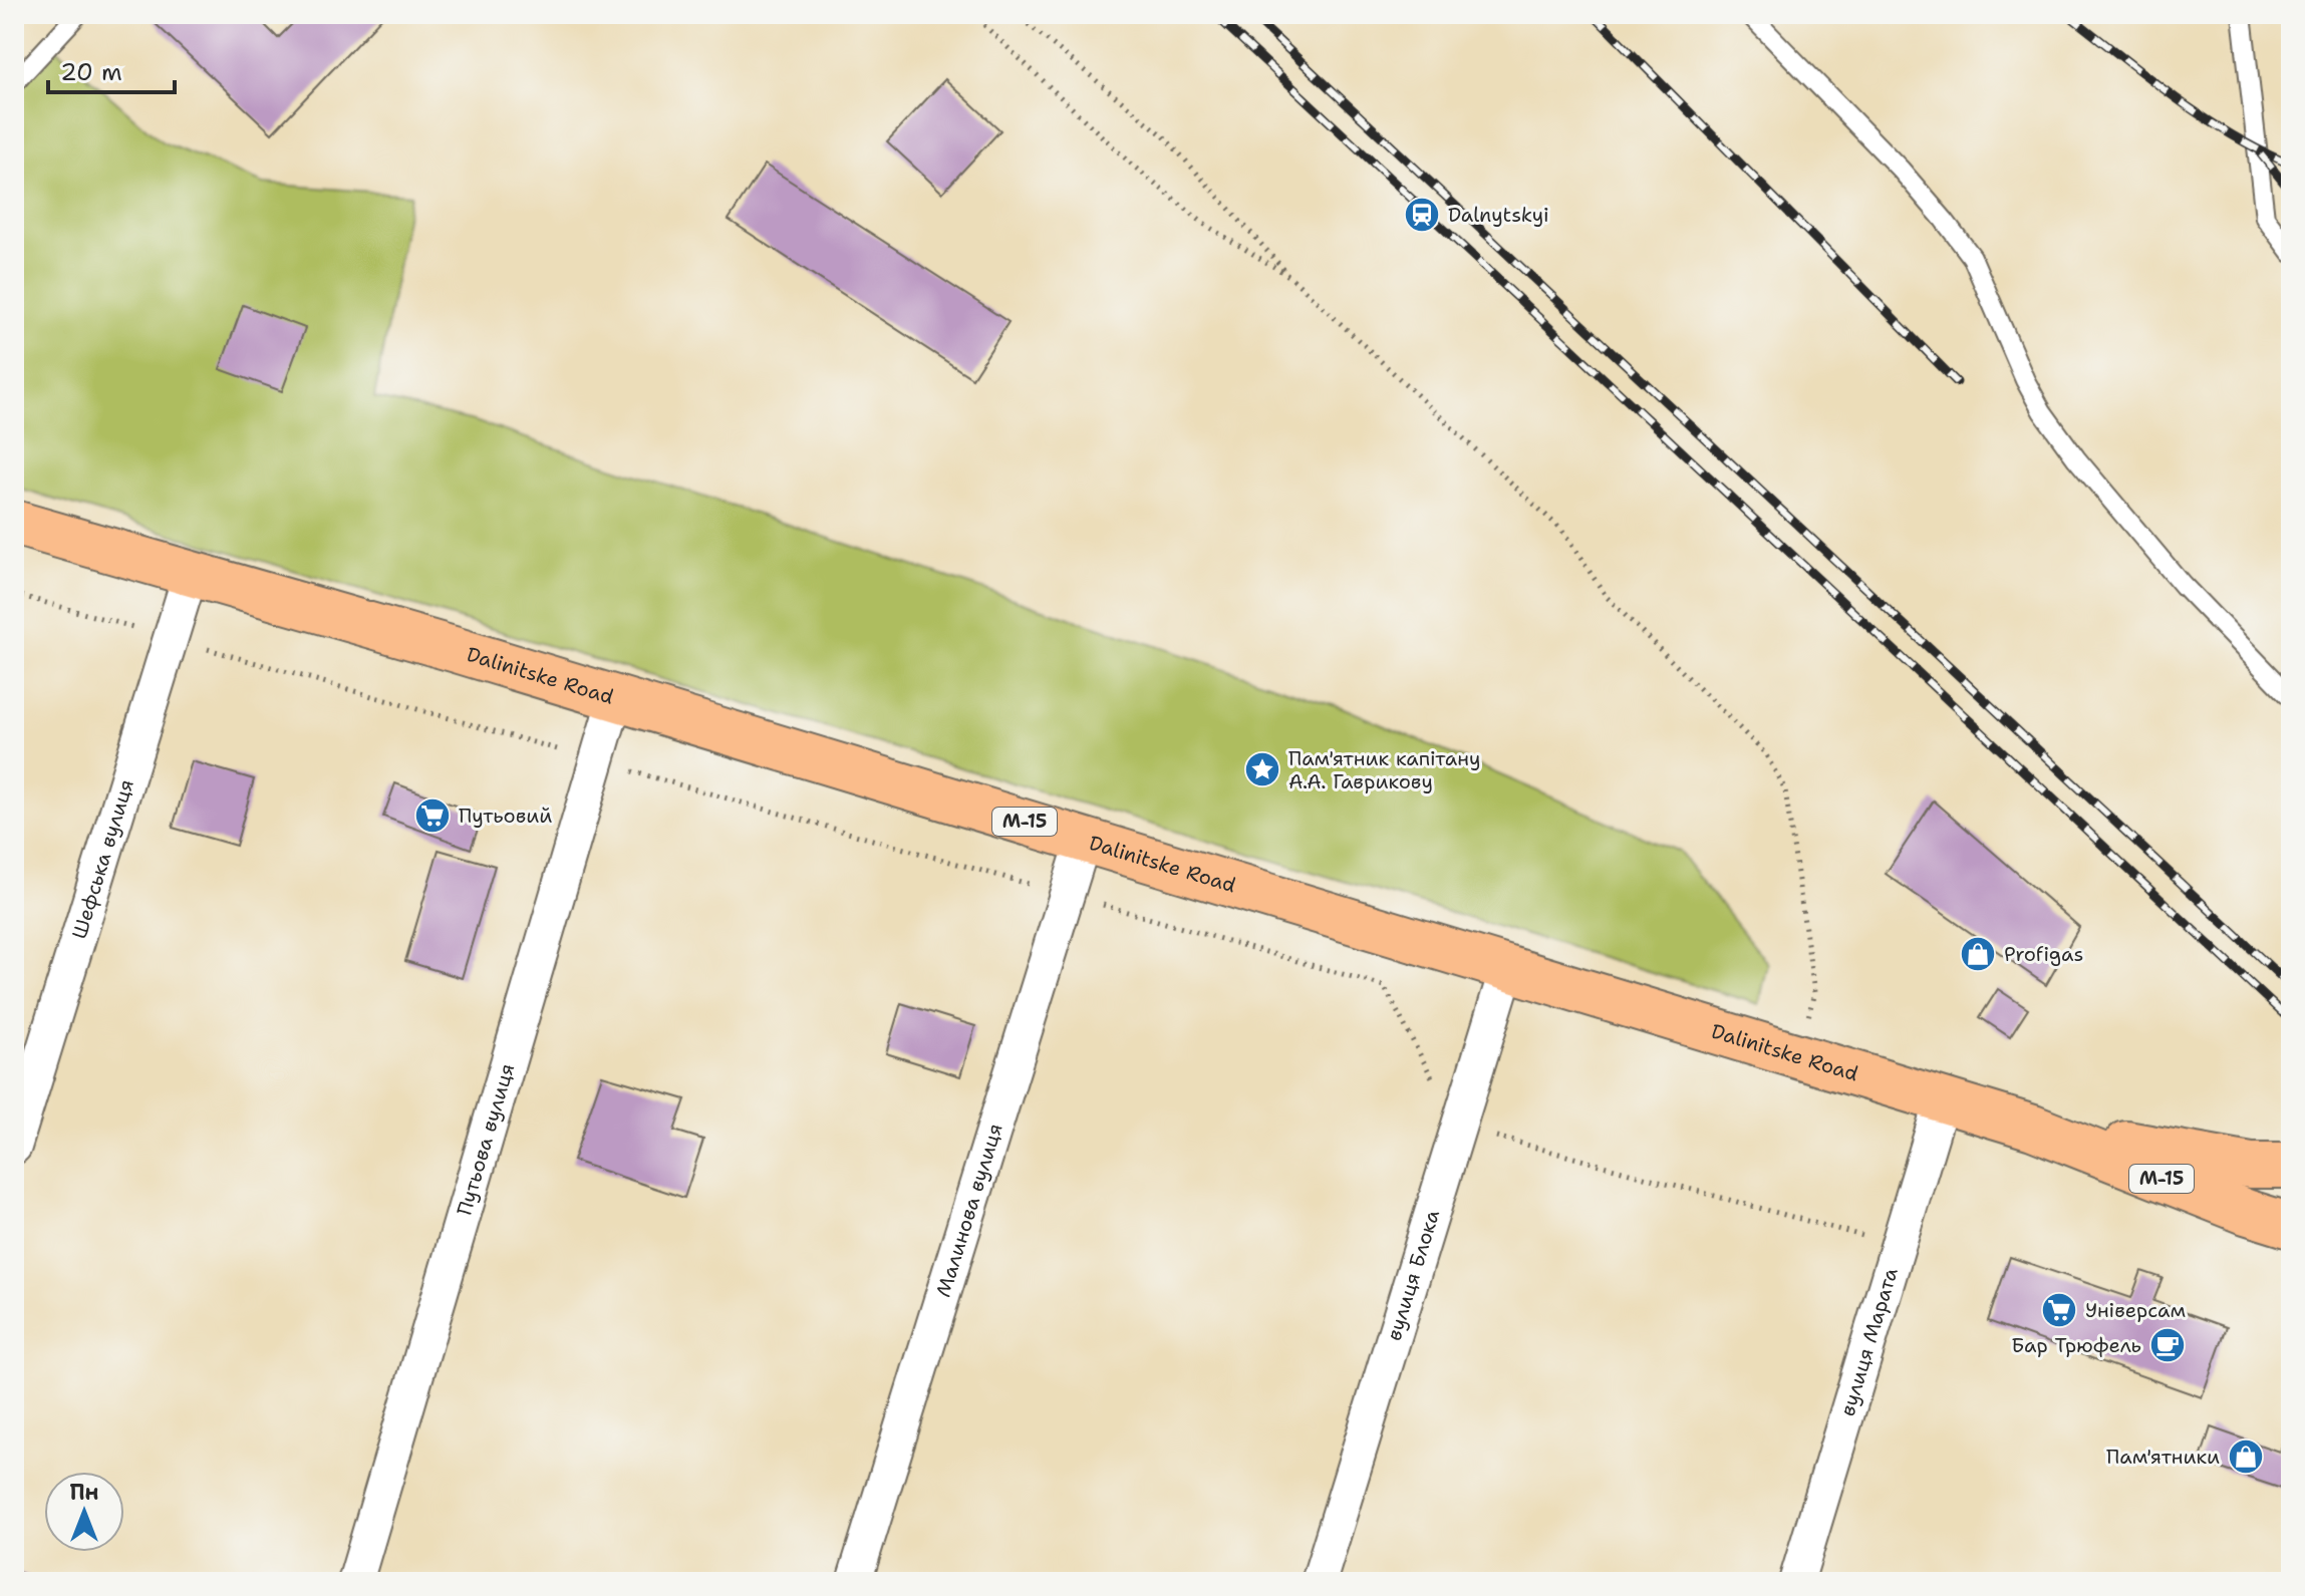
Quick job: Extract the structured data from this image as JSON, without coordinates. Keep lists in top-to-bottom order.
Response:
{
  "streets": {
    "main road": ["Dalinitske Road", "М-15"],
    "street": [
      "Шефська вулиця",
      "Путьова вулиця",
      "Малинова вулиця",
      "вулиця Блока",
      "вулиця Марата"
    ]
  },
  "crossings": [
    ["Dalinitske Road", "М-15"],
    ["Dalinitske Road", "Шефська вулиця"],
    ["Dalinitske Road", "Путьова вулиця"],
    ["Dalinitske Road", "Малинова вулиця"],
    ["Dalinitske Road", "вулиця Блока"],
    ["Dalinitske Road", "вулиця Марата"]
  ],
  "places": {
    "station": ["Dalnytskyi"],
    "place": ["Пам'ятник капітану А.А. Гаврикову"],
    "supermarket": ["Путьовий", "Універсам"],
    "shop": ["Profigas", "Пам'ятники"],
    "cafe": ["Бар Трюфель"]
  },
  "scale_bar": "20 m",
  "north": "top"
}
